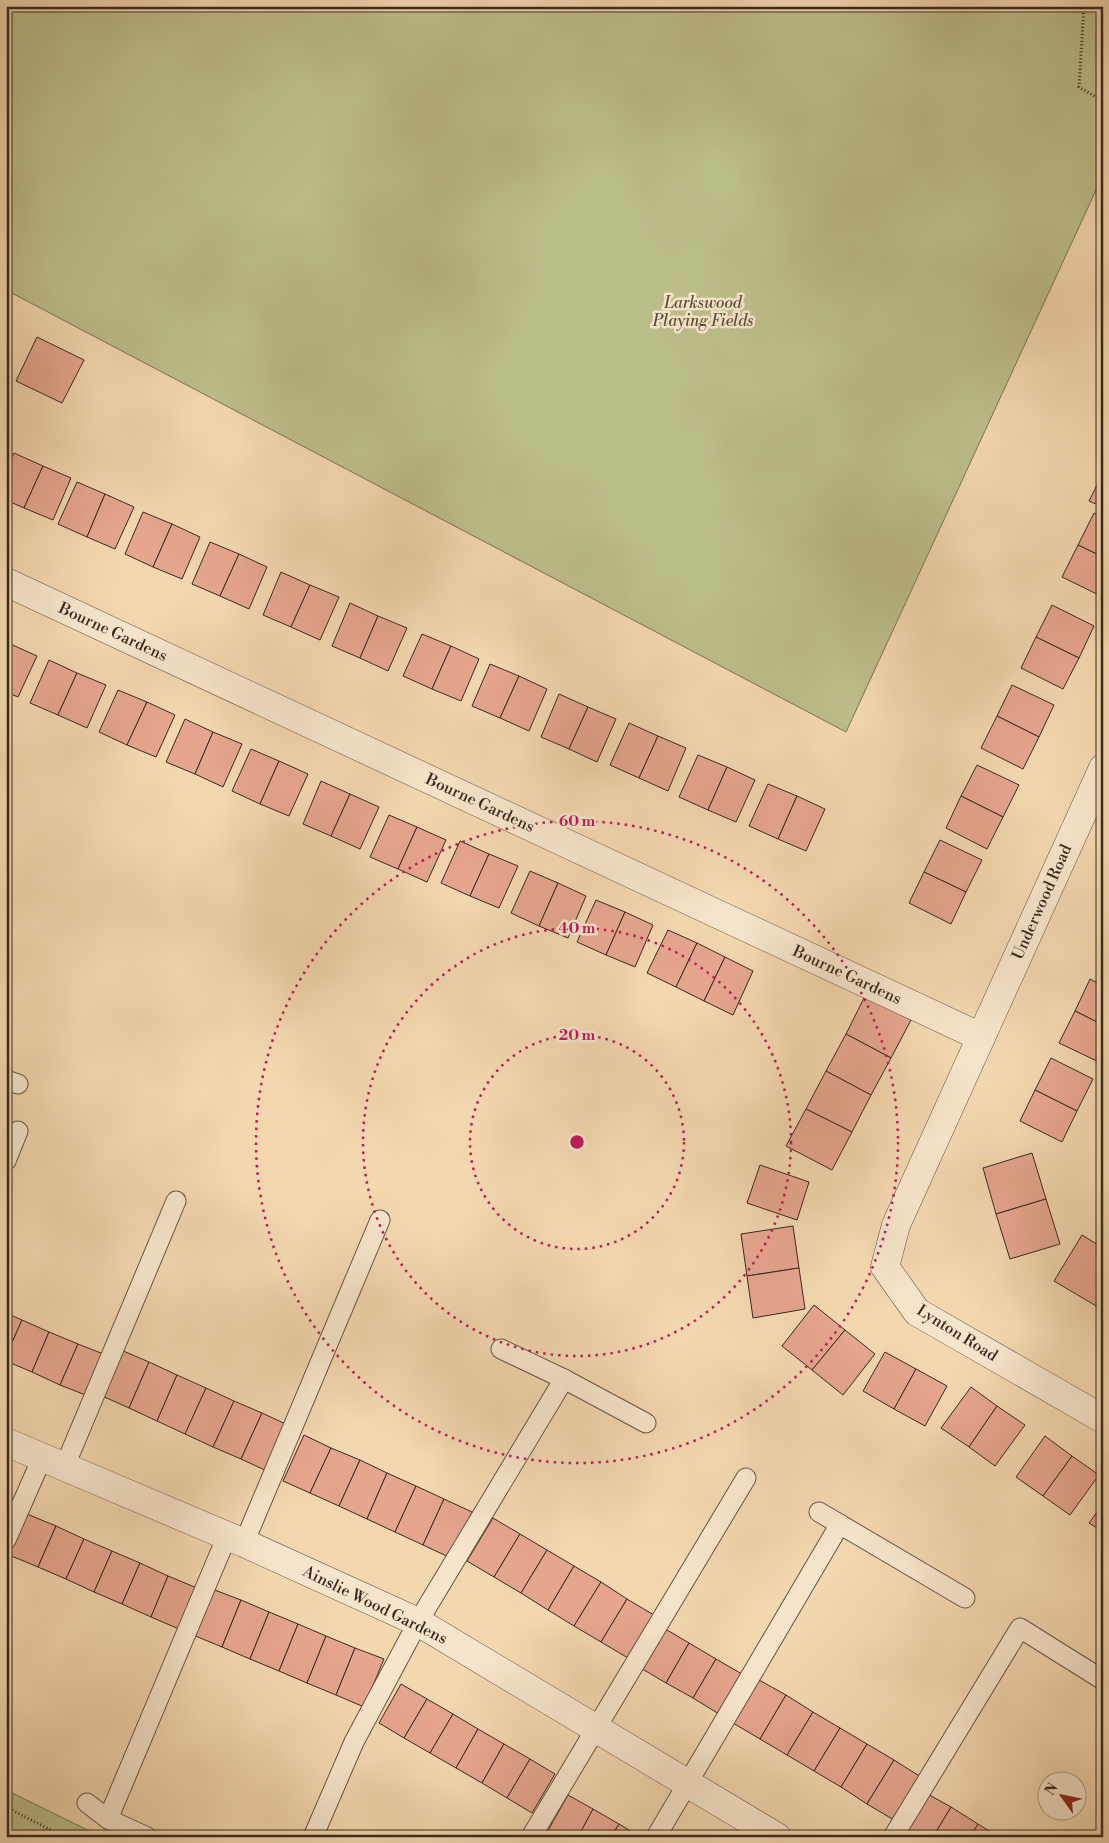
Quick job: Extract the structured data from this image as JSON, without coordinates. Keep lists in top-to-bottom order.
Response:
{
  "streets": {
    "street": [
      "Bourne Gardens",
      "Underwood Road",
      "Lynton Road",
      "Ainslie Wood Gardens"
    ]
  },
  "crossings": [
    ["Bourne Gardens", "Underwood Road"],
    ["Bourne Gardens", "Lynton Road"],
    ["Underwood Road", "Lynton Road"]
  ],
  "parks": ["Larkswood Playing Fields"],
  "north": "top left",
  "rings": ["60 m", "40 m", "20 m"]
}
